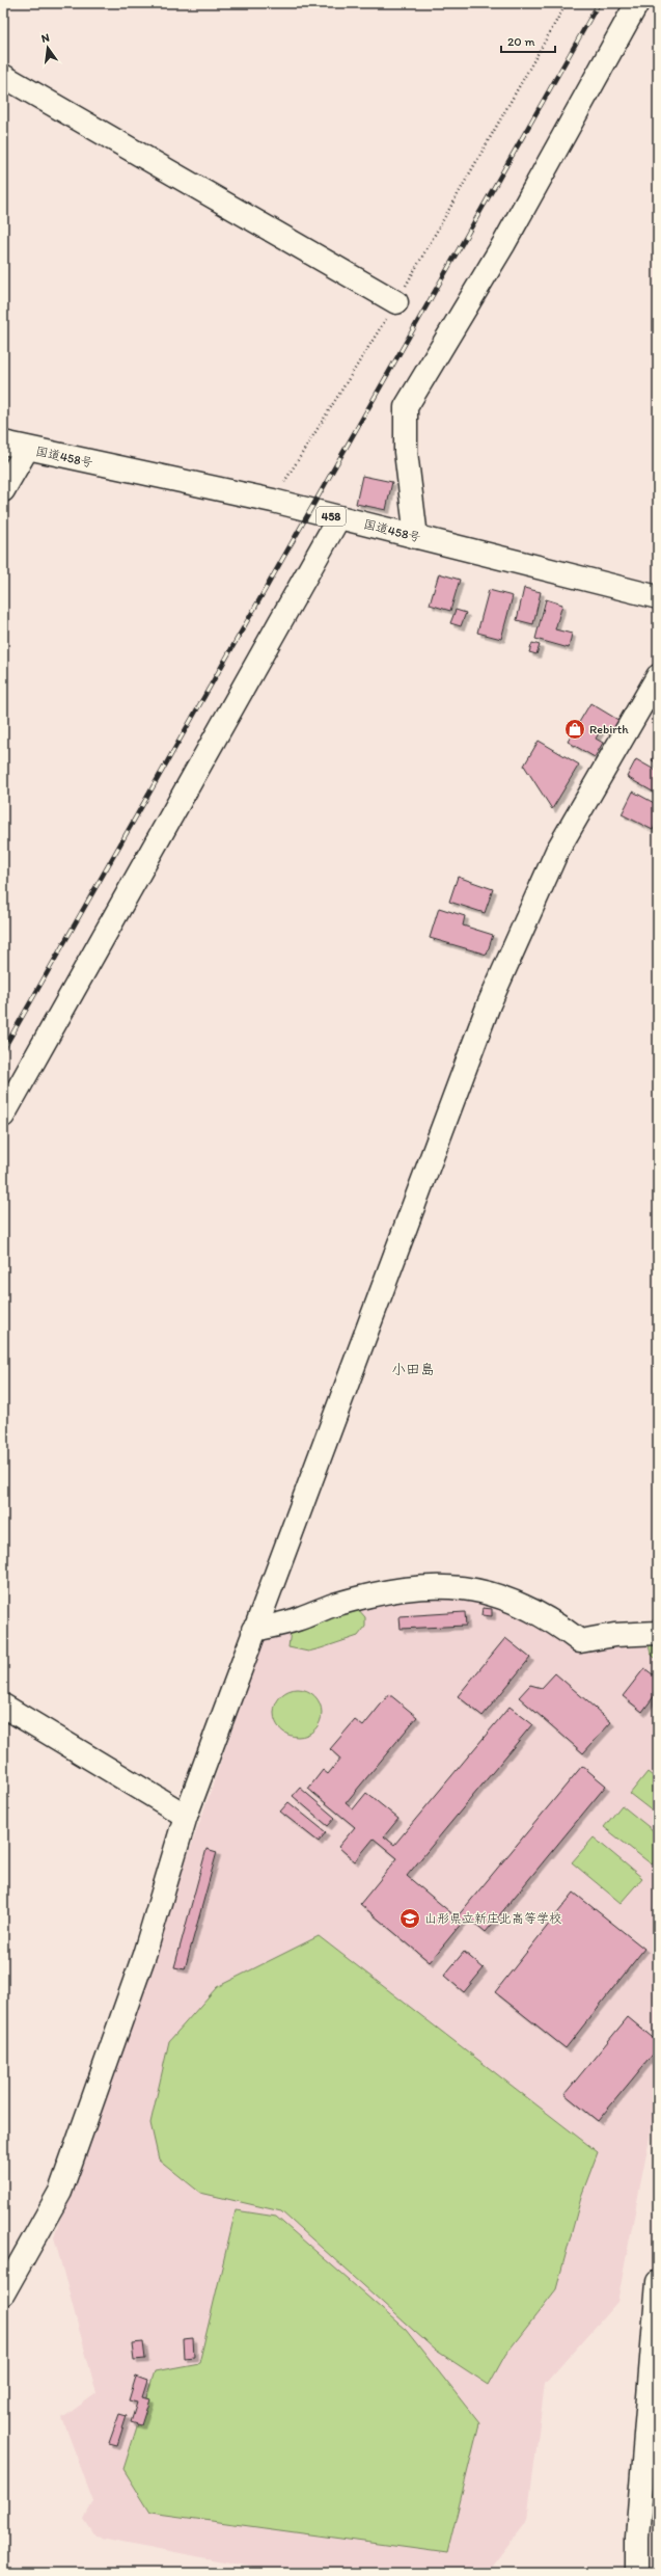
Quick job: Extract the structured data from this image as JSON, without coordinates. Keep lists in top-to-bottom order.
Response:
{
  "streets": {
    "main road": ["国道458号", "458"]
  },
  "districts": ["小田島"],
  "places": {
    "shop": ["Rebirth"],
    "school or university": ["山形県立新庄北高等学校"]
  },
  "scale_bar": "20 m",
  "north": "top"
}
